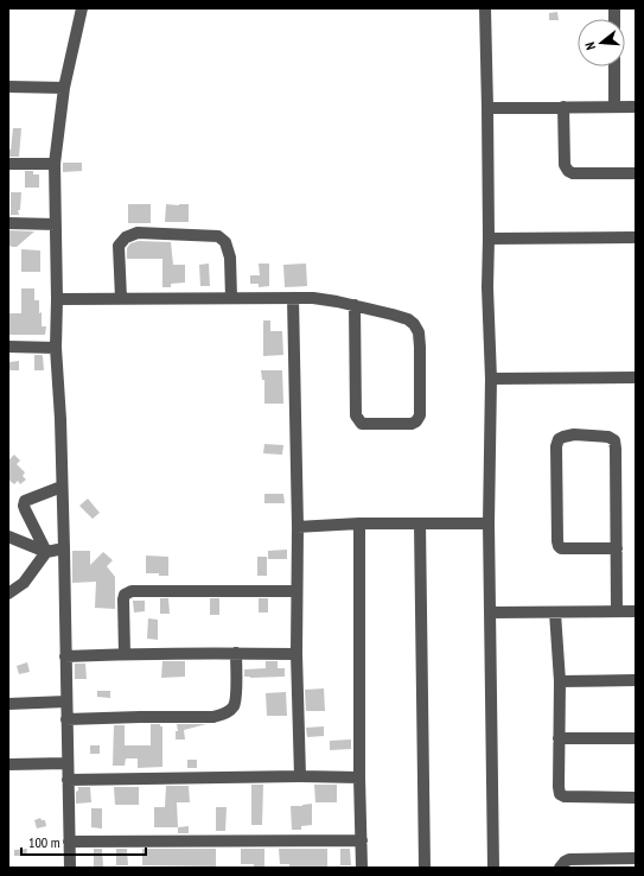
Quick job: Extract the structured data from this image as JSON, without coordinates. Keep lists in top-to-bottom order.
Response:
{
  "scale_bar": "100 m",
  "north": "left"
}
